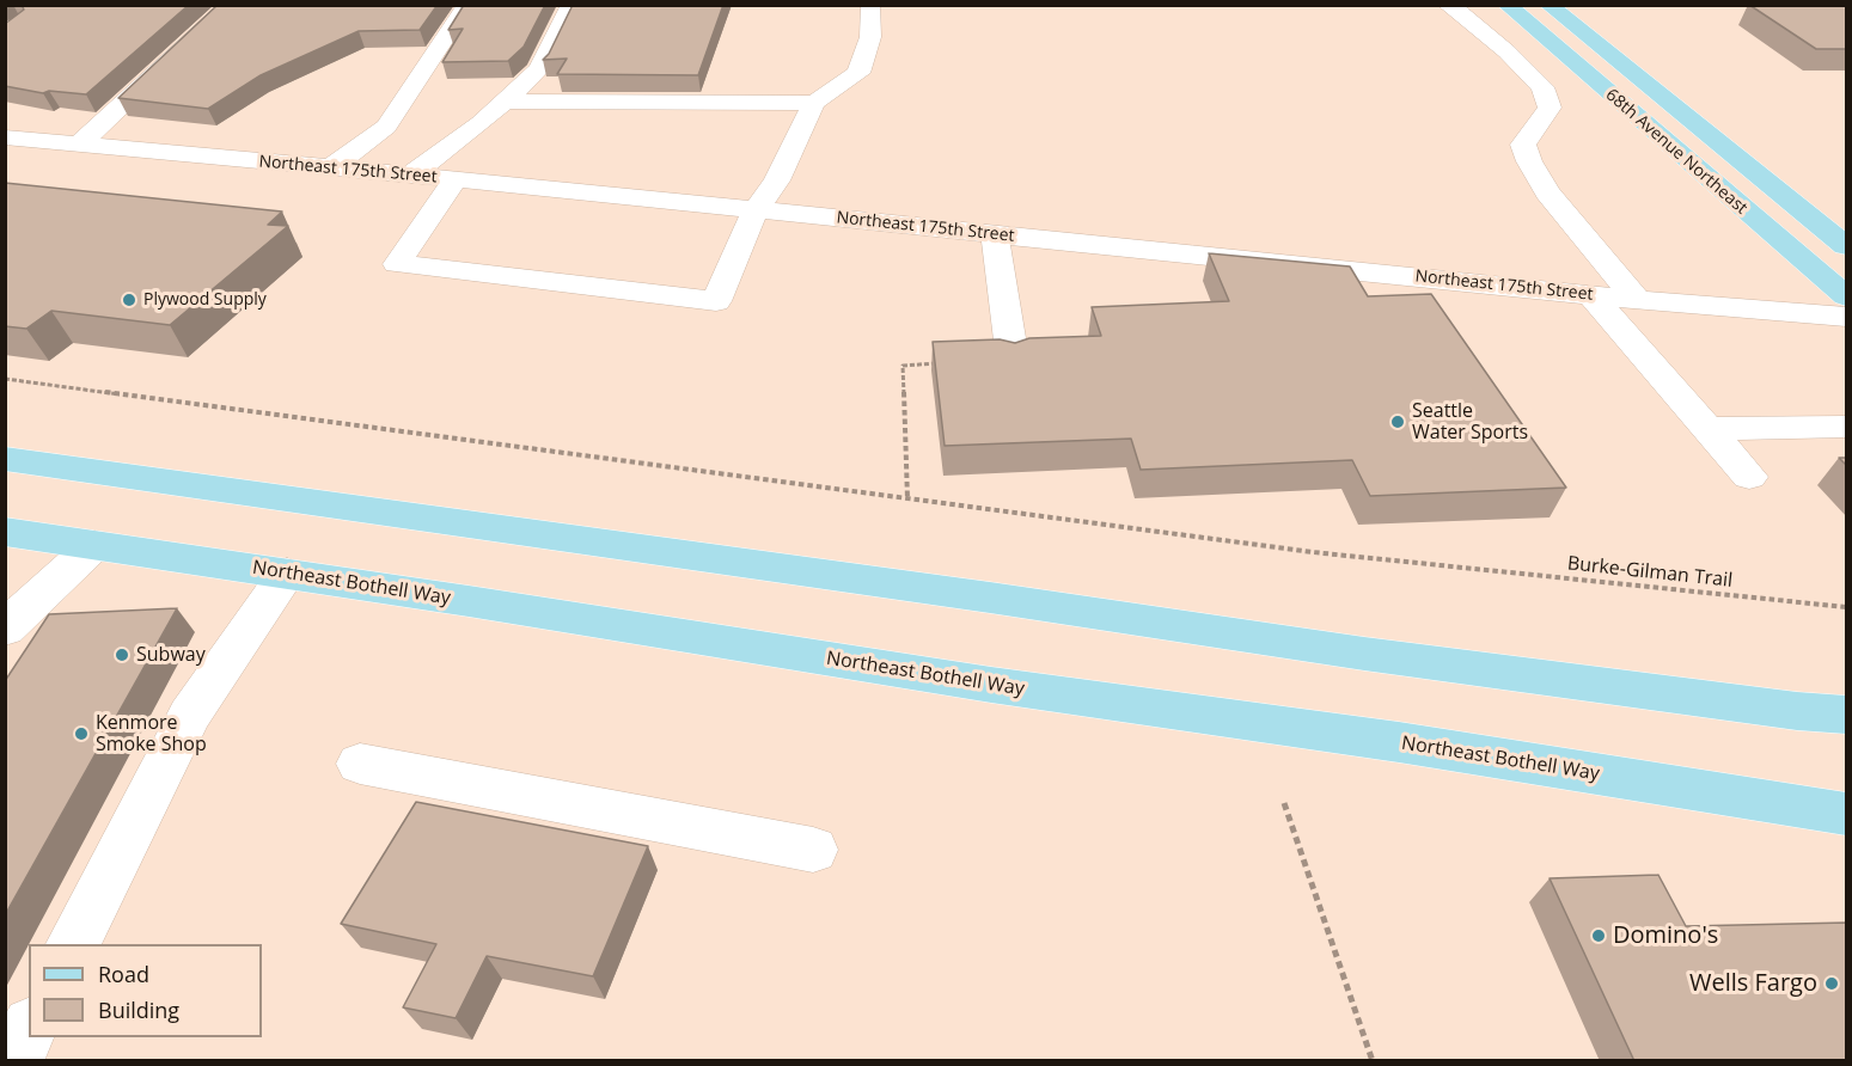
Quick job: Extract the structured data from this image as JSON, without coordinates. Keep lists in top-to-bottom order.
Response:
{
  "streets": {
    "main road": ["68th Avenue Northeast", "Northeast Bothell Way"],
    "street": ["Northeast 175th Street"],
    "path": ["Burke-Gilman Trail"]
  },
  "places": [
    "Plywood Supply",
    "Seattle Water Sports",
    "Subway",
    "Kenmore Smoke Shop",
    "Domino's",
    "Wells Fargo"
  ],
  "legend": ["Road", "Building"]
}
